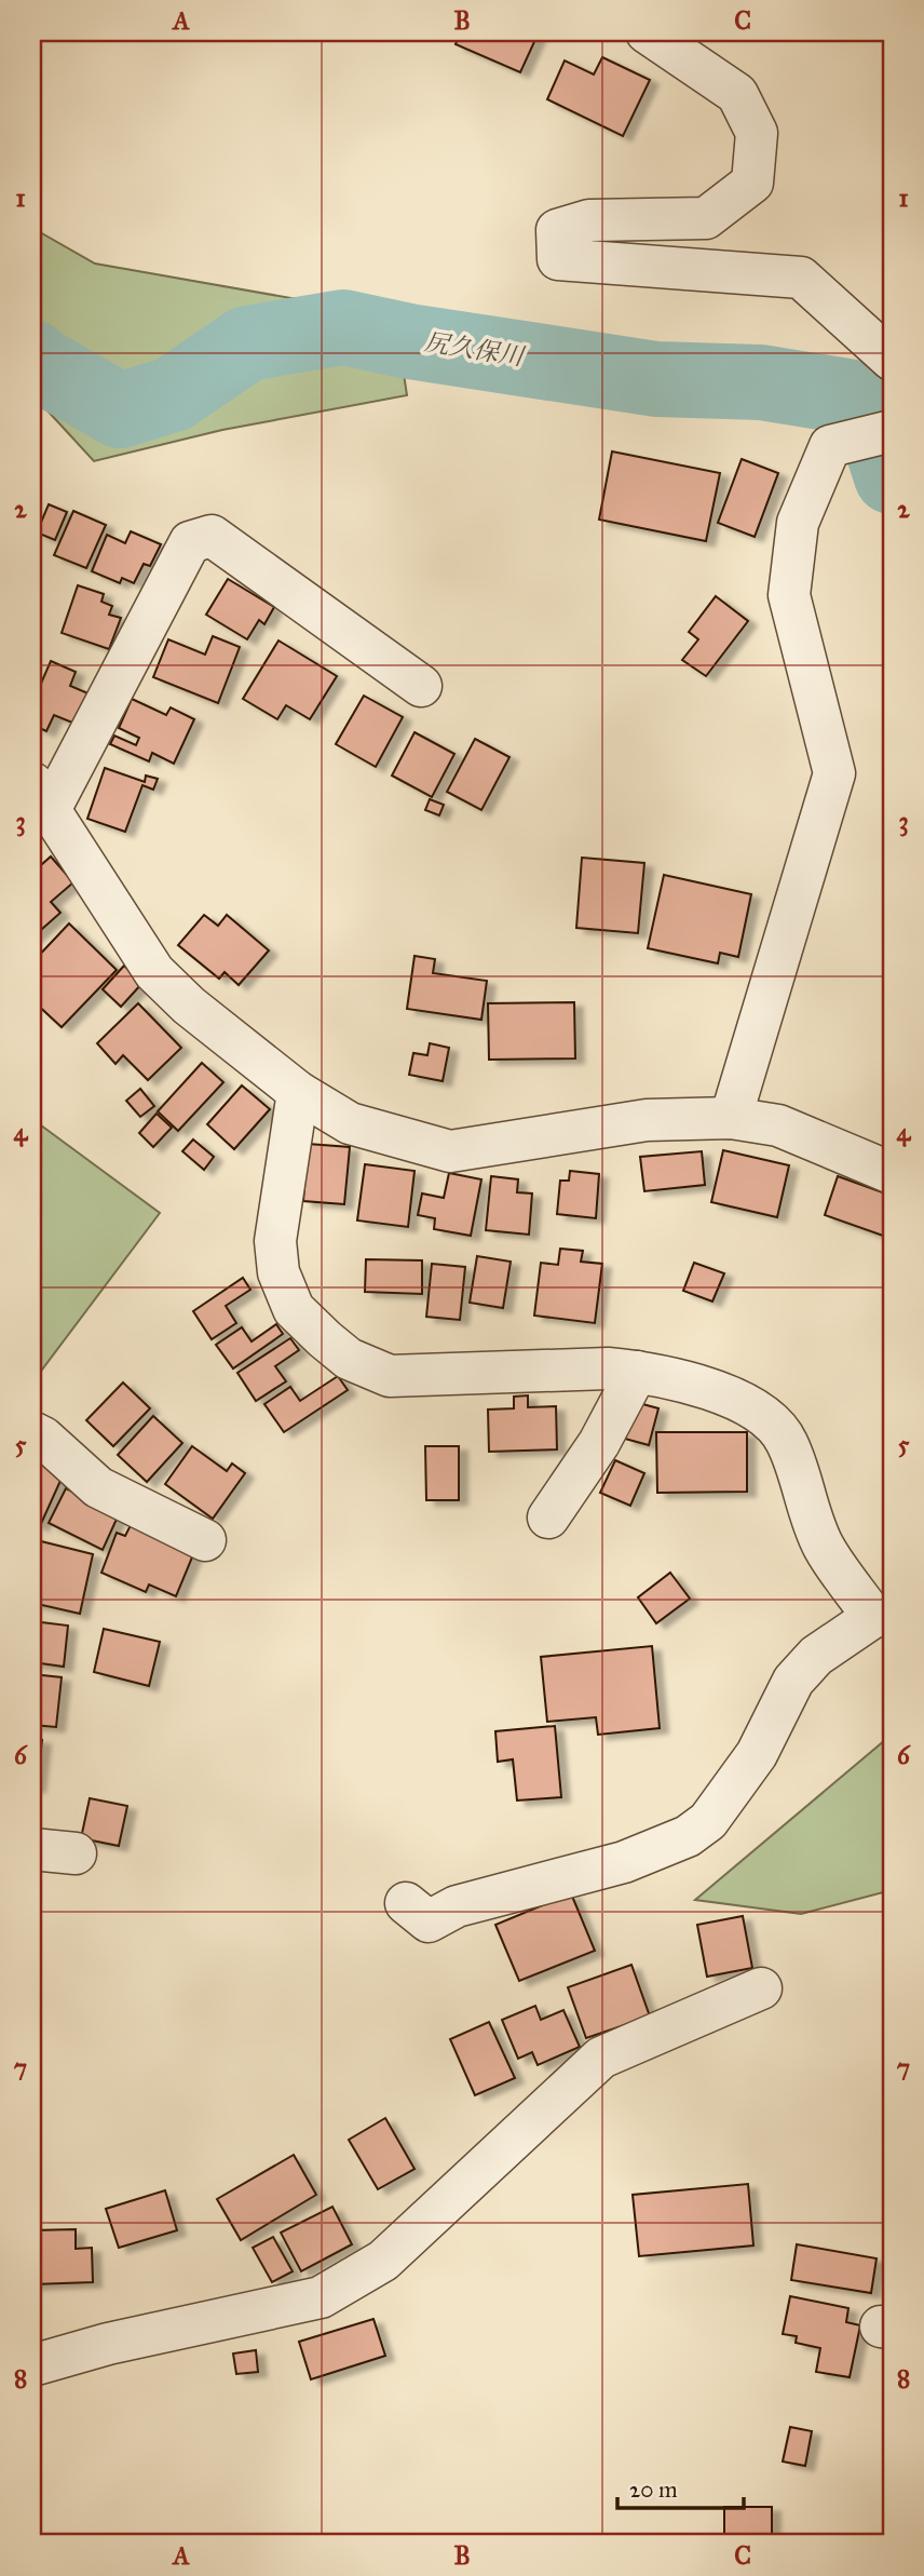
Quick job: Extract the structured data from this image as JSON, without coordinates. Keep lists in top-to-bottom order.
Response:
{
  "water": ["尻久保川"],
  "scale_bar": "20 m",
  "grid": {
    "columns": ["A", "B", "C"],
    "rows": [
      "1",
      "2",
      "3",
      "4",
      "5",
      "6",
      "7",
      "8"
    ]
  }
}
